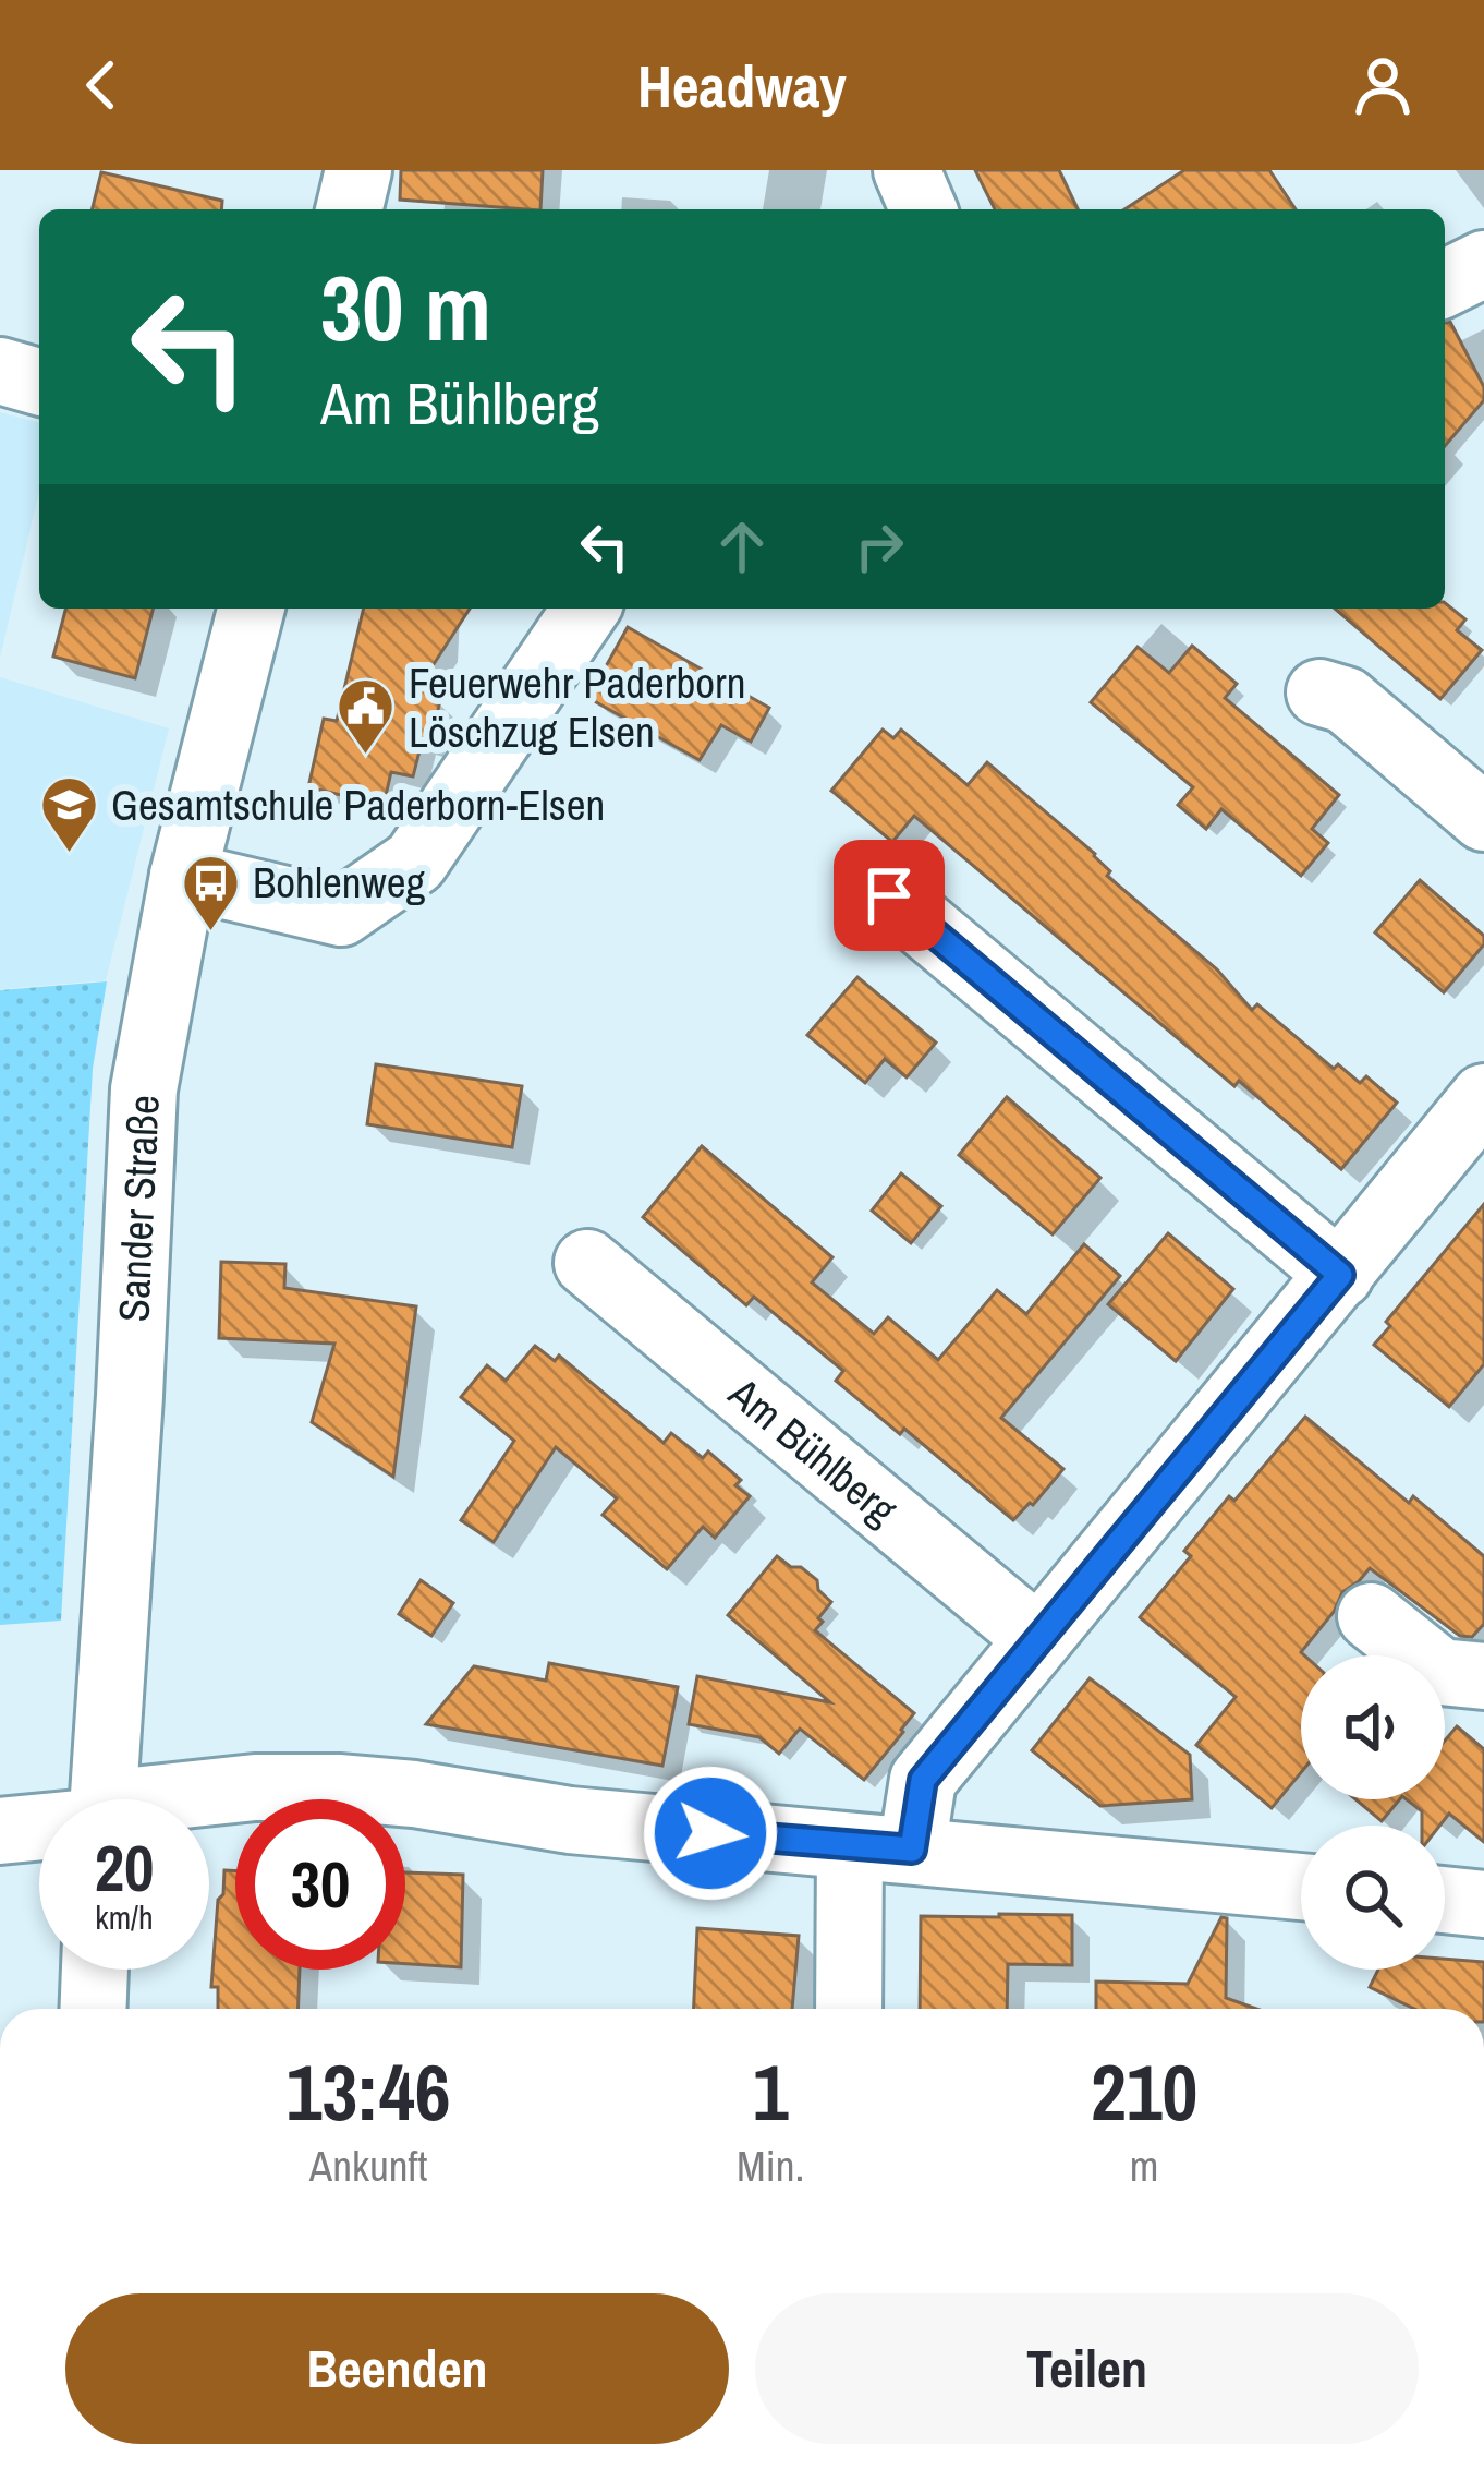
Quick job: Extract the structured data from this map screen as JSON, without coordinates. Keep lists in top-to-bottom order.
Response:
{
  "streets": {
    "street": ["Sander Straße", "Am Bühlberg"]
  },
  "places": {
    "public building": ["Feuerwehr Paderborn Löschzug Elsen"],
    "school or university": ["Gesamtschule Paderborn-Elsen"],
    "bus stop": ["Bohlenweg"]
  },
  "page": {
    "header": "Headway",
    "turn": ["30 m", "Am Bühlberg"],
    "speed": "20 km/h",
    "limit": "30",
    "eta": [
      "13:46",
      "Ankunft",
      "1",
      "Min.",
      "210",
      "m"
    ],
    "buttons": ["Beenden", "Teilen"]
  }
}
